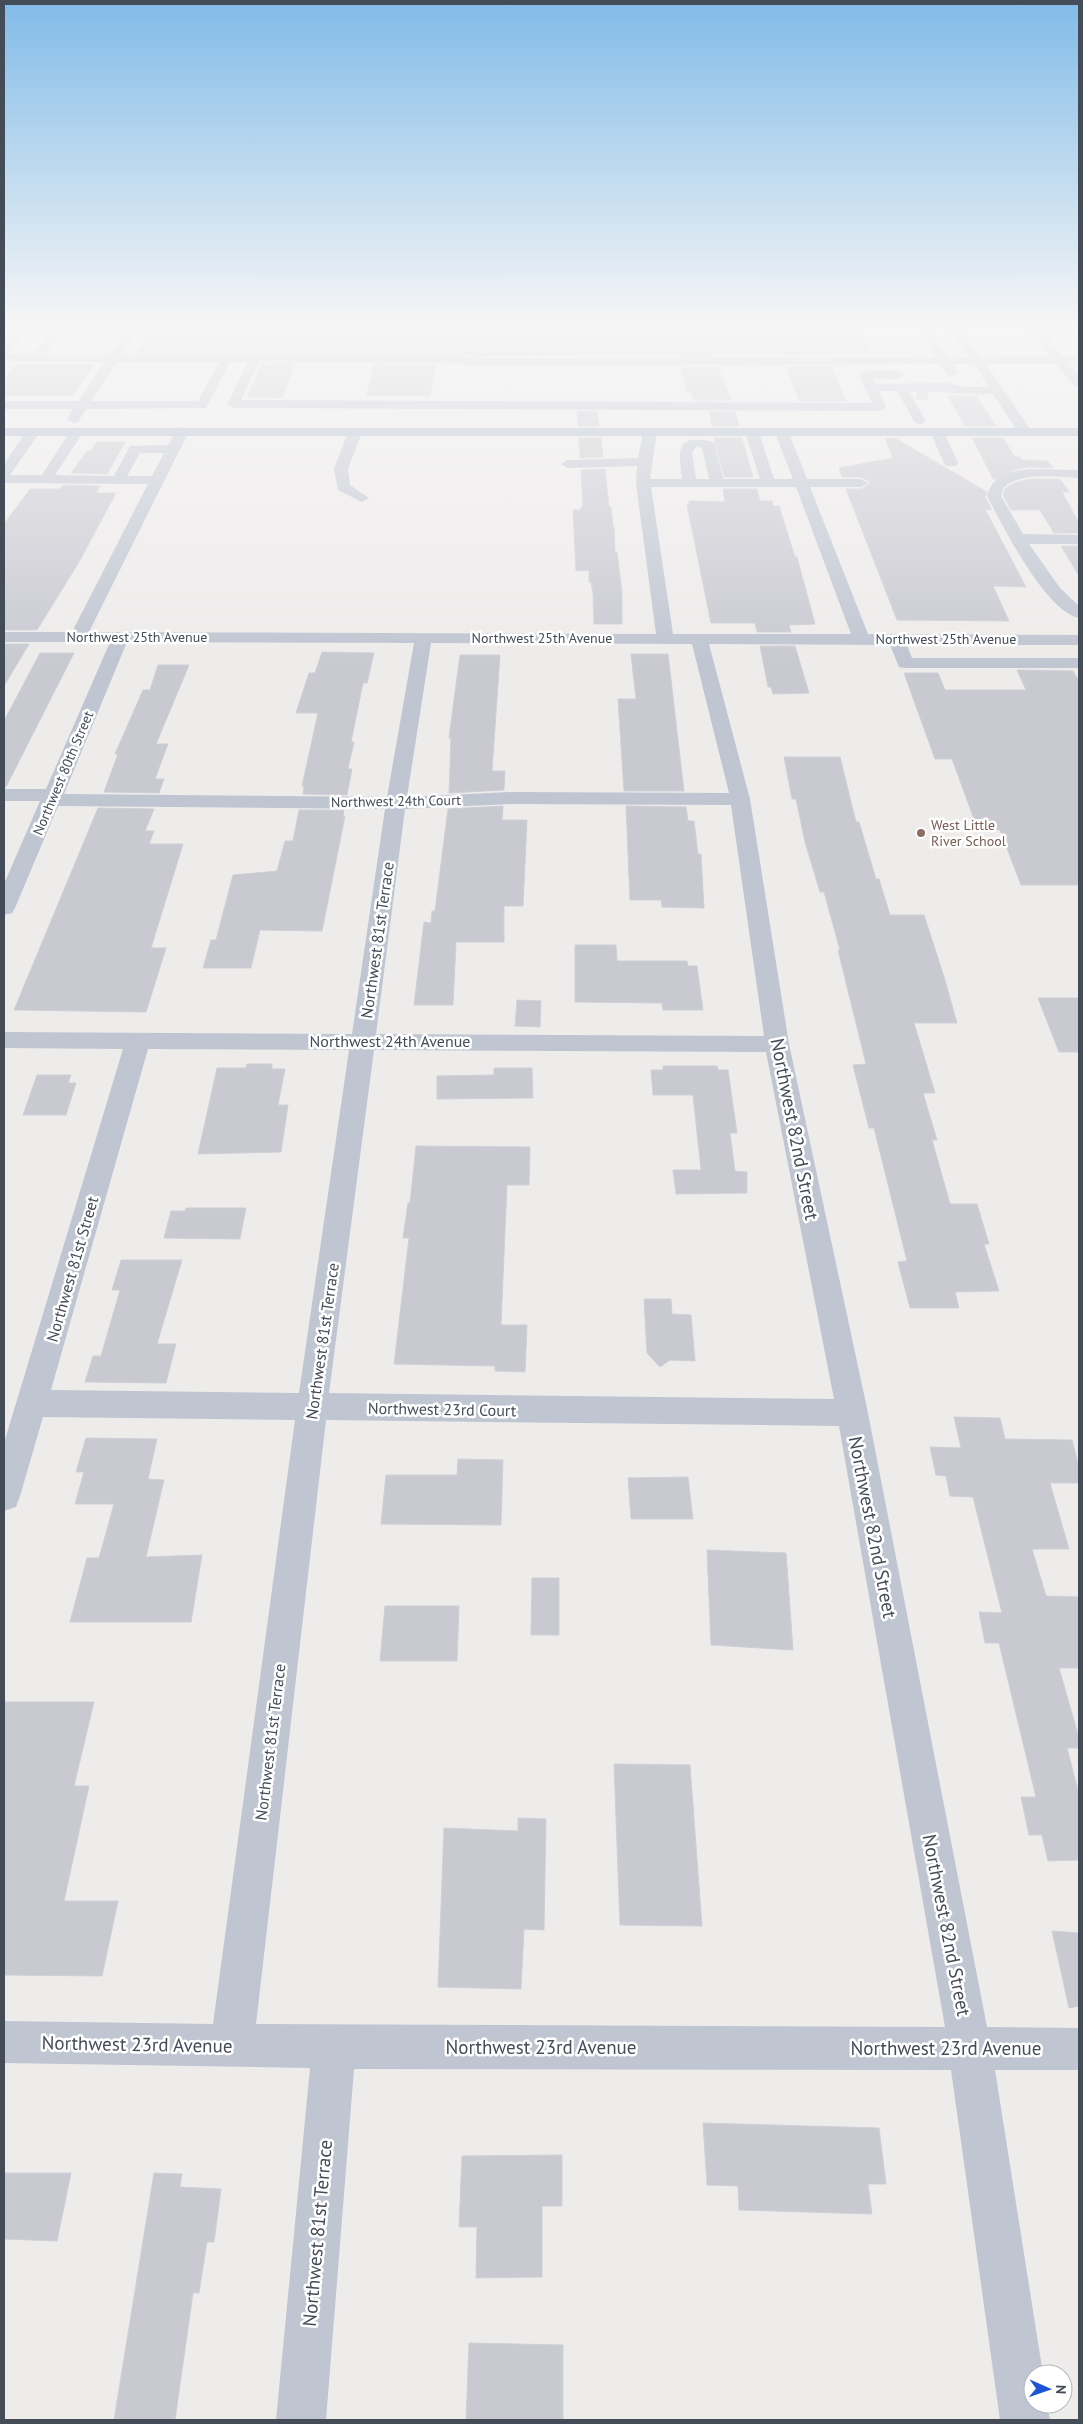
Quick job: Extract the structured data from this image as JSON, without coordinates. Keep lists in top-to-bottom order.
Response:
{
  "streets": {
    "street": [
      "Northwest 25th Avenue",
      "Northwest 80th Street",
      "Northwest 24th Court",
      "Northwest 81st Terrace",
      "Northwest 24th Avenue",
      "Northwest 82nd Street",
      "Northwest 81st Street",
      "Northwest 23rd Court",
      "Northwest 23rd Avenue"
    ]
  },
  "crossings": [
    ["Northwest 25th Avenue", "Northwest 80th Street"],
    ["Northwest 25th Avenue", "Northwest 81st Terrace"],
    ["Northwest 25th Avenue", "Northwest 82nd Street"],
    ["Northwest 80th Street", "Northwest 24th Court"],
    ["Northwest 24th Court", "Northwest 81st Terrace"],
    ["Northwest 24th Court", "Northwest 82nd Street"],
    ["Northwest 81st Terrace", "Northwest 24th Avenue"],
    ["Northwest 81st Terrace", "Northwest 23rd Court"],
    ["Northwest 81st Terrace", "Northwest 23rd Avenue"],
    ["Northwest 24th Avenue", "Northwest 82nd Street"],
    ["Northwest 24th Avenue", "Northwest 81st Street"],
    ["Northwest 82nd Street", "Northwest 23rd Court"],
    ["Northwest 82nd Street", "Northwest 23rd Avenue"],
    ["Northwest 81st Street", "Northwest 23rd Court"]
  ],
  "places": ["West Little River School"],
  "north": "right"
}
